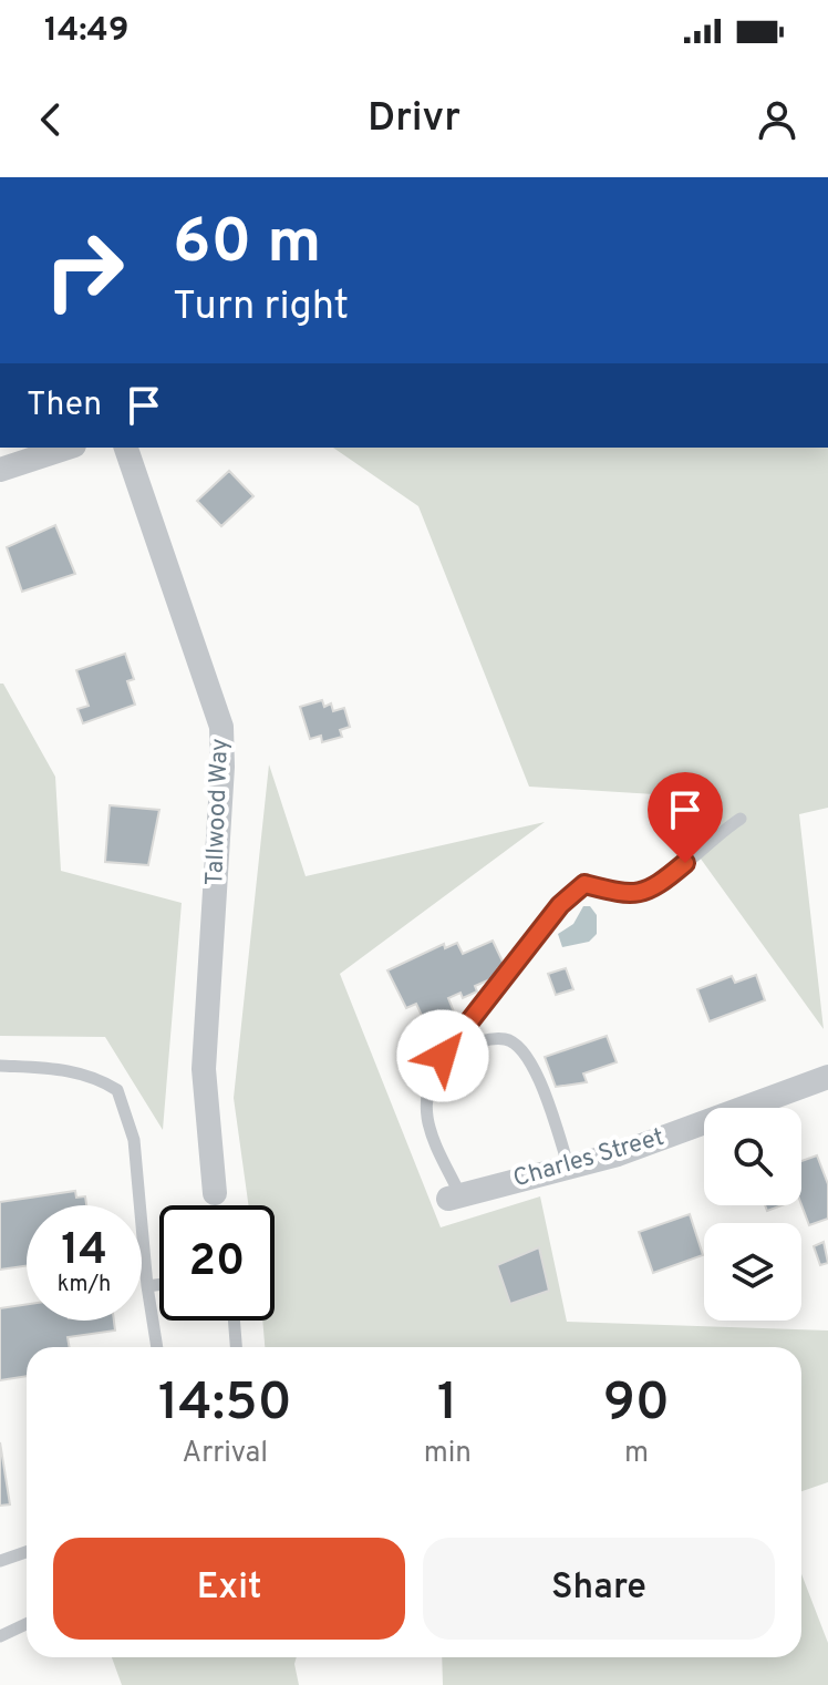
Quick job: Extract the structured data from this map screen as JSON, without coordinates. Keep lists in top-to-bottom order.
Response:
{
  "streets": {
    "street": ["Tallwood Way", "Charles Street"]
  },
  "page": {
    "status": "14:49",
    "header": "Drivr",
    "turn": ["60 m", "Turn right"],
    "then": "Then",
    "speed": "14 km/h",
    "limit": "20",
    "eta": [
      "14:50",
      "Arrival",
      "1",
      "min",
      "90",
      "m"
    ],
    "buttons": ["Exit", "Share"]
  }
}
